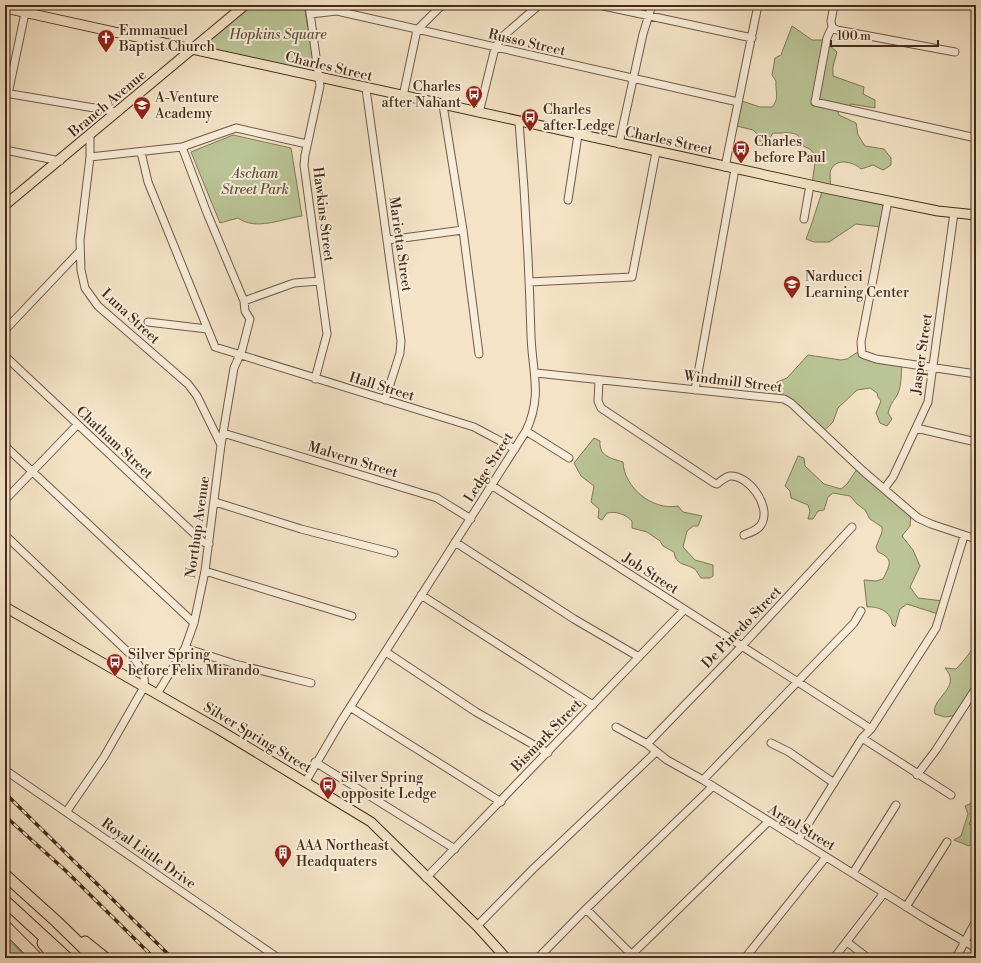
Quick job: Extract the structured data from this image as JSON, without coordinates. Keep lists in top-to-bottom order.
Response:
{
  "streets": {
    "main road": ["Charles Street", "Branch Avenue", "Silver Spring Street"],
    "street": [
      "Russo Street",
      "Hawkins Street",
      "Marietta Street",
      "Luna Street",
      "Jasper Street",
      "Windmill Street",
      "Hall Street",
      "Chatham Street",
      "Malvern Street",
      "Ledge Street",
      "Northup Avenue",
      "Job Street",
      "De Pinedo Street",
      "Bismark Street",
      "Argol Street",
      "Royal Little Drive"
    ]
  },
  "crossings": [
    ["Russo Street", "Hawkins Street"],
    ["Charles Street", "Branch Avenue"],
    ["Charles Street", "Hawkins Street"],
    ["Charles Street", "Marietta Street"],
    ["Charles Street", "Jasper Street"],
    ["Charles Street", "Ledge Street"],
    ["Branch Avenue", "Luna Street"],
    ["Hawkins Street", "Hall Street"],
    ["Marietta Street", "Hall Street"],
    ["Luna Street", "Northup Avenue"],
    ["Jasper Street", "Windmill Street"],
    ["Windmill Street", "Ledge Street"],
    ["Hall Street", "Ledge Street"],
    ["Hall Street", "Northup Avenue"],
    ["Chatham Street", "Northup Avenue"],
    ["Malvern Street", "Ledge Street"],
    ["Malvern Street", "Northup Avenue"],
    ["Ledge Street", "Job Street"],
    ["Ledge Street", "Silver Spring Street"],
    ["Northup Avenue", "Silver Spring Street"],
    ["Job Street", "De Pinedo Street"],
    ["Job Street", "Bismark Street"],
    ["De Pinedo Street", "Argol Street"],
    ["Bismark Street", "Silver Spring Street"]
  ],
  "parks": ["Hopkins Square", "Ascham Street Park"],
  "places": {
    "church": ["Emmanuel Baptist Church"],
    "bus stop": [
      "Charles after Nahant",
      "Charles after Ledge",
      "Charles before Paul",
      "Silver Spring before Felix Mirando",
      "Silver Spring opposite Ledge"
    ],
    "school or university": ["A-Venture Academy", "Narducci Learning Center"],
    "building": ["AAA Northeast Headquaters"]
  },
  "scale_bar": "100 m"
}
